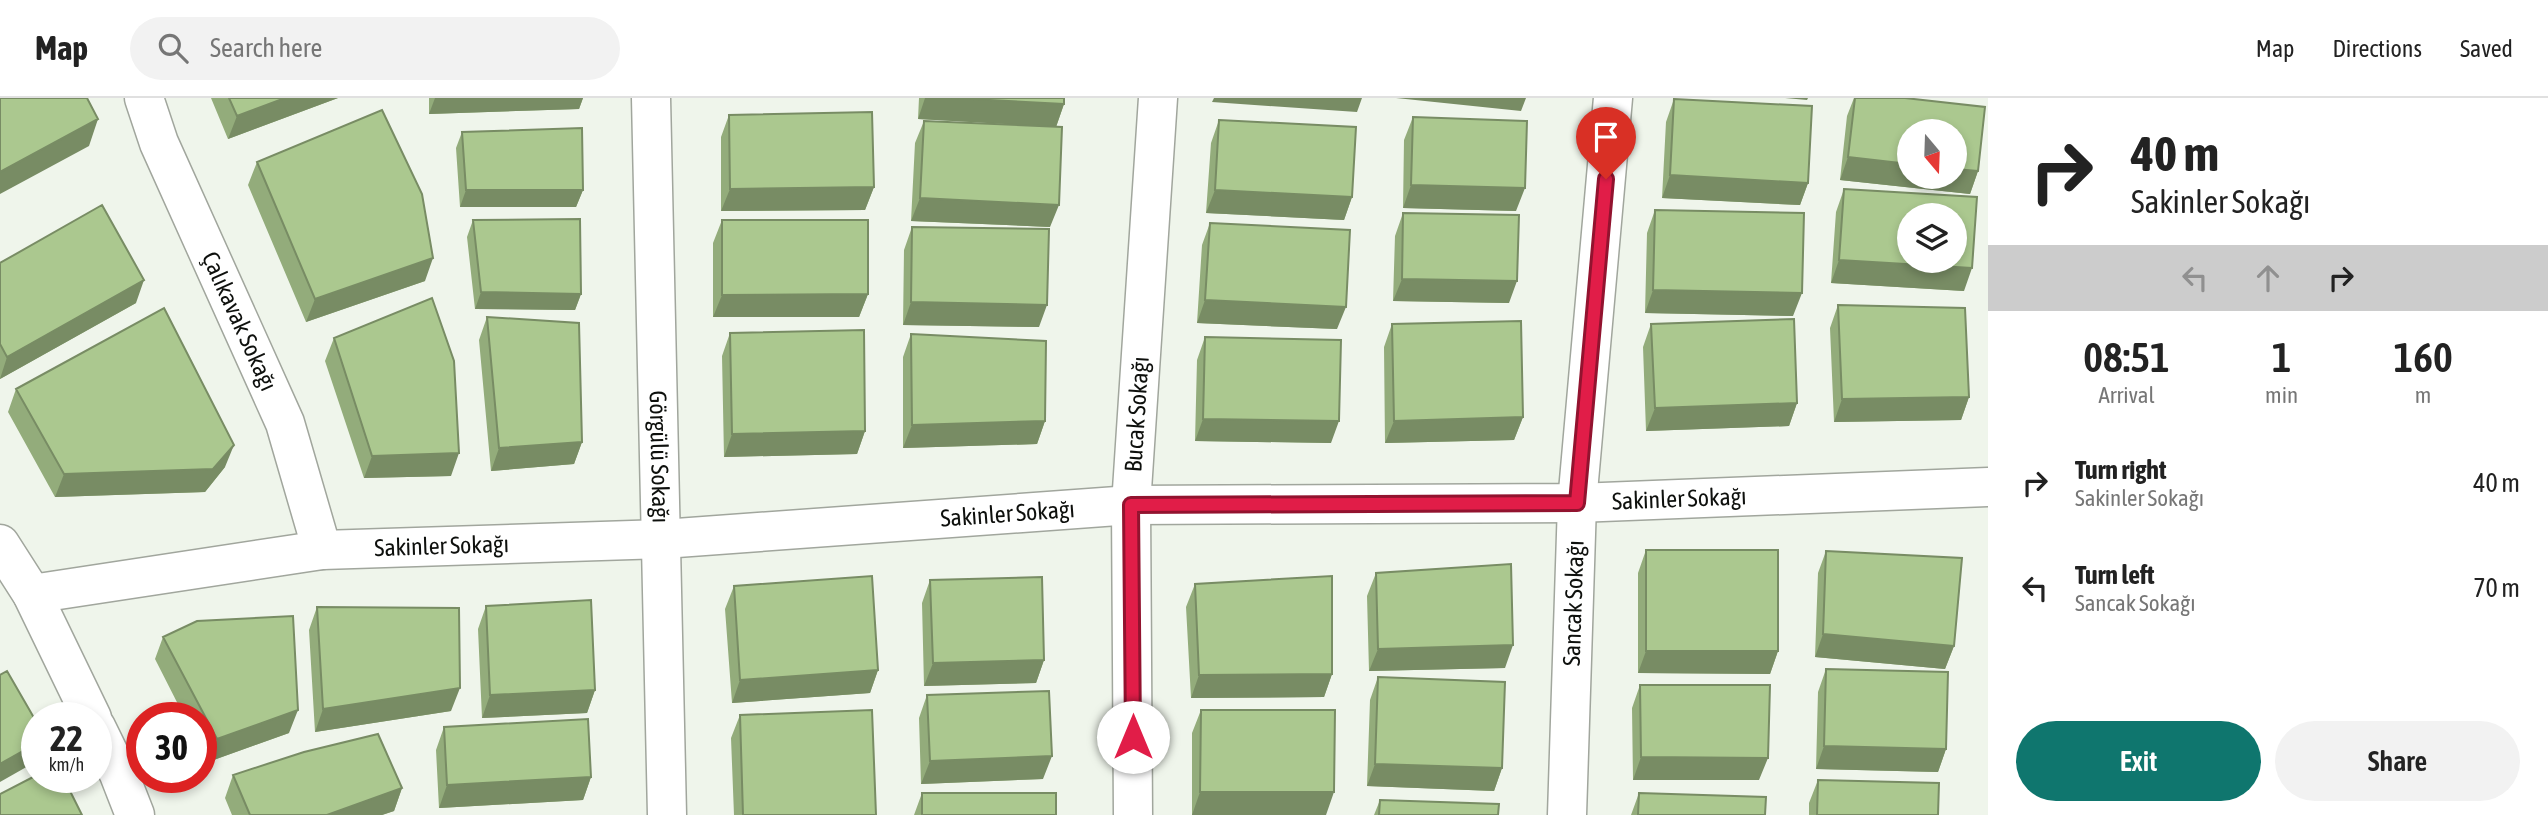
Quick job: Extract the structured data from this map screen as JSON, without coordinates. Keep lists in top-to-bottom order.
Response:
{
  "streets": {
    "street": [
      "Çalıkavak Sokağı",
      "Bucak Sokağı",
      "Görgülü Sokağı",
      "Sakinler Sokağı",
      "Sancak Sokağı"
    ]
  },
  "crossings": [
    ["Çalıkavak Sokağı", "Sakinler Sokağı"],
    ["Bucak Sokağı", "Sakinler Sokağı"],
    ["Görgülü Sokağı", "Sakinler Sokağı"],
    ["Sakinler Sokağı", "Sancak Sokağı"]
  ],
  "north": "bottom",
  "page": {
    "header": "Map",
    "search": "Search here",
    "nav": ["Map", "Directions", "Saved"],
    "turn": ["40 m", "Sakinler Sokağı"],
    "eta": [
      "08:51",
      "Arrival",
      "1",
      "min",
      "160",
      "m"
    ],
    "list": [
      {
        "name": "Turn right",
        "note": "Sakinler Sokağı",
        "value": "40 m"
      },
      {
        "name": "Turn left",
        "note": "Sancak Sokağı",
        "value": "70 m"
      }
    ],
    "speed": "22 km/h",
    "limit": "30",
    "buttons": ["Exit", "Share"]
  }
}
